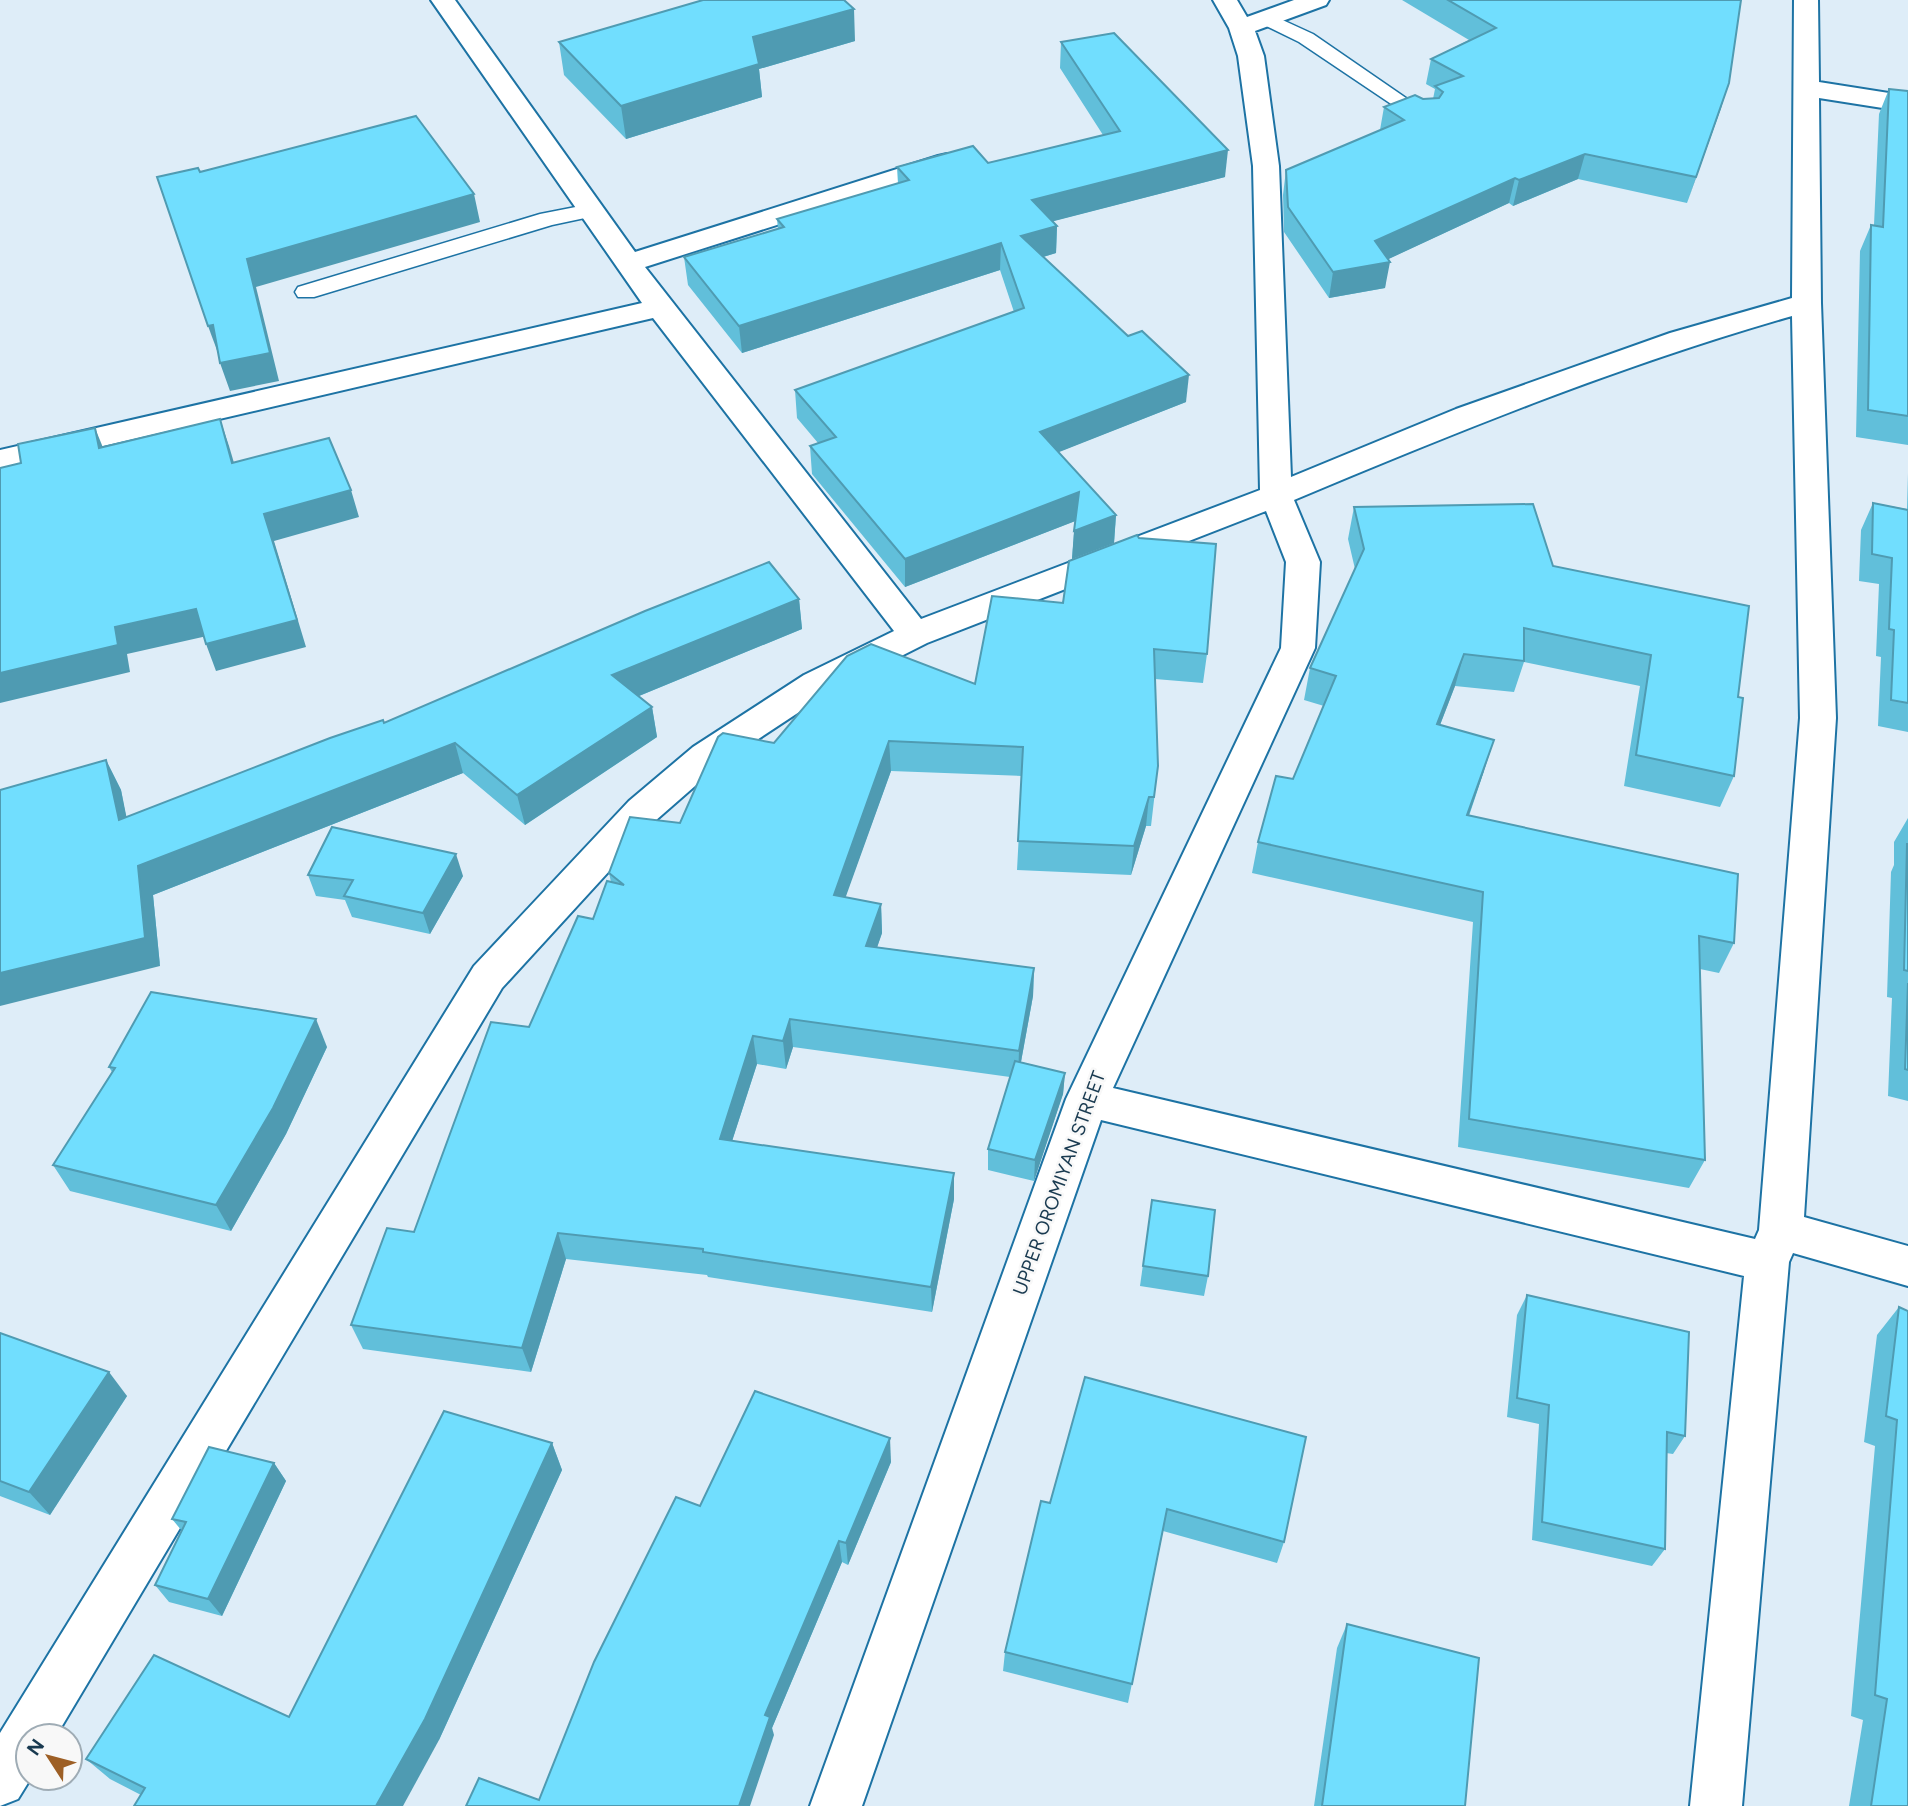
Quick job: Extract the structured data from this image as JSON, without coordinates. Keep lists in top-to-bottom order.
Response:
{
  "streets": {
    "street": ["UPPER OROMIYAN STREET"]
  },
  "north": "top left"
}
